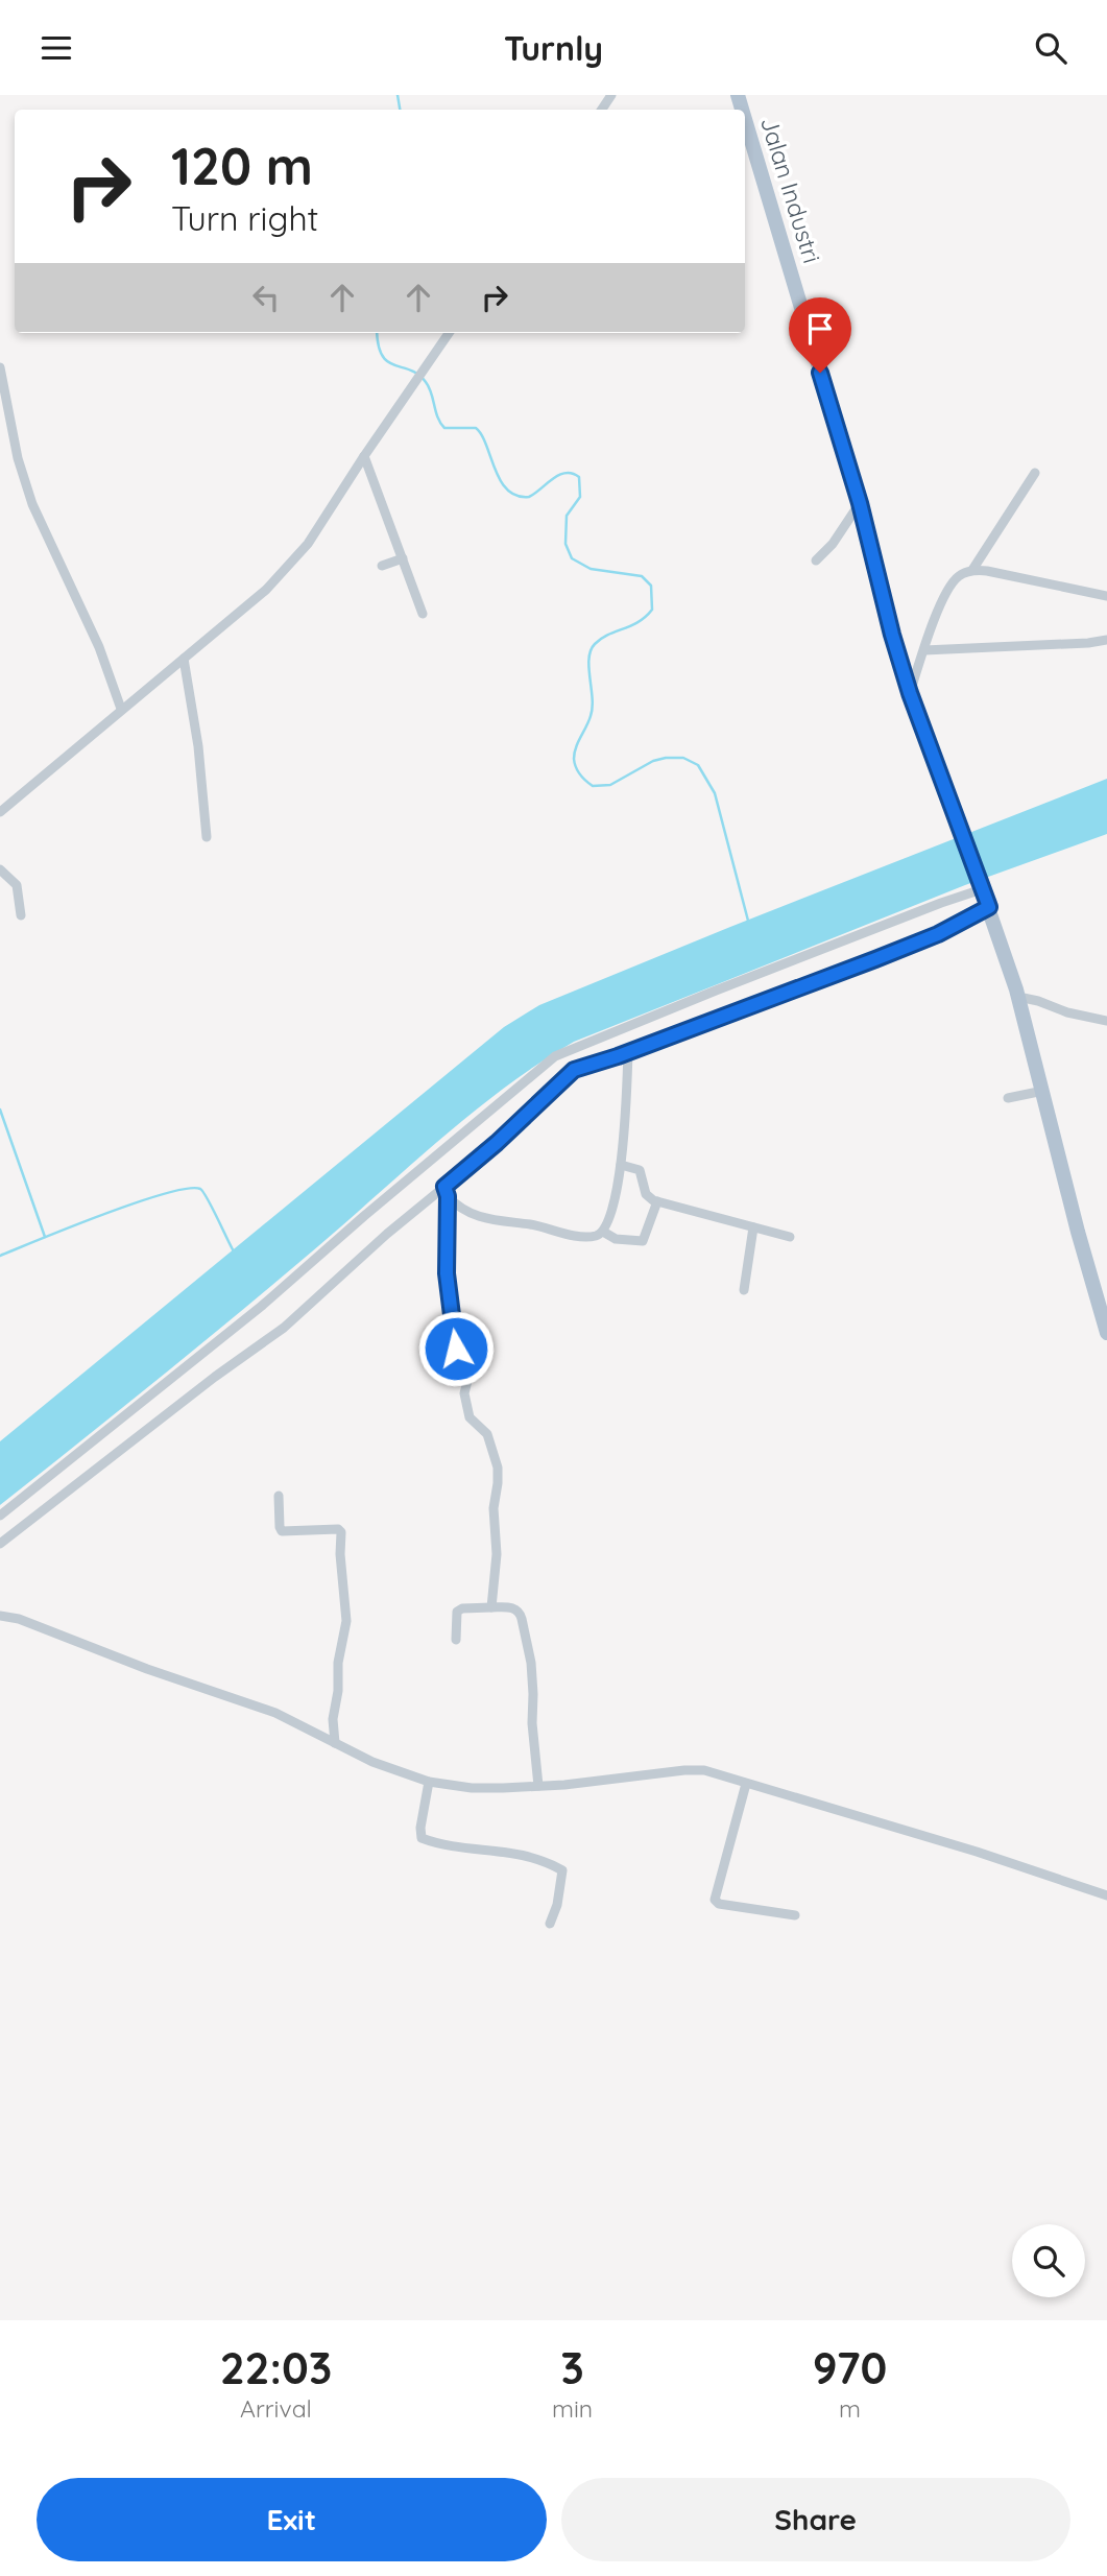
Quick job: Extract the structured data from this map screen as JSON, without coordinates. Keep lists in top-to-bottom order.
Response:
{
  "streets": {
    "main road": ["Jalan Industri"]
  },
  "page": {
    "header": "Turnly",
    "turn": ["120 m", "Turn right"],
    "eta": [
      "22:03",
      "Arrival",
      "3",
      "min",
      "970",
      "m"
    ],
    "buttons": ["Exit", "Share"]
  }
}
